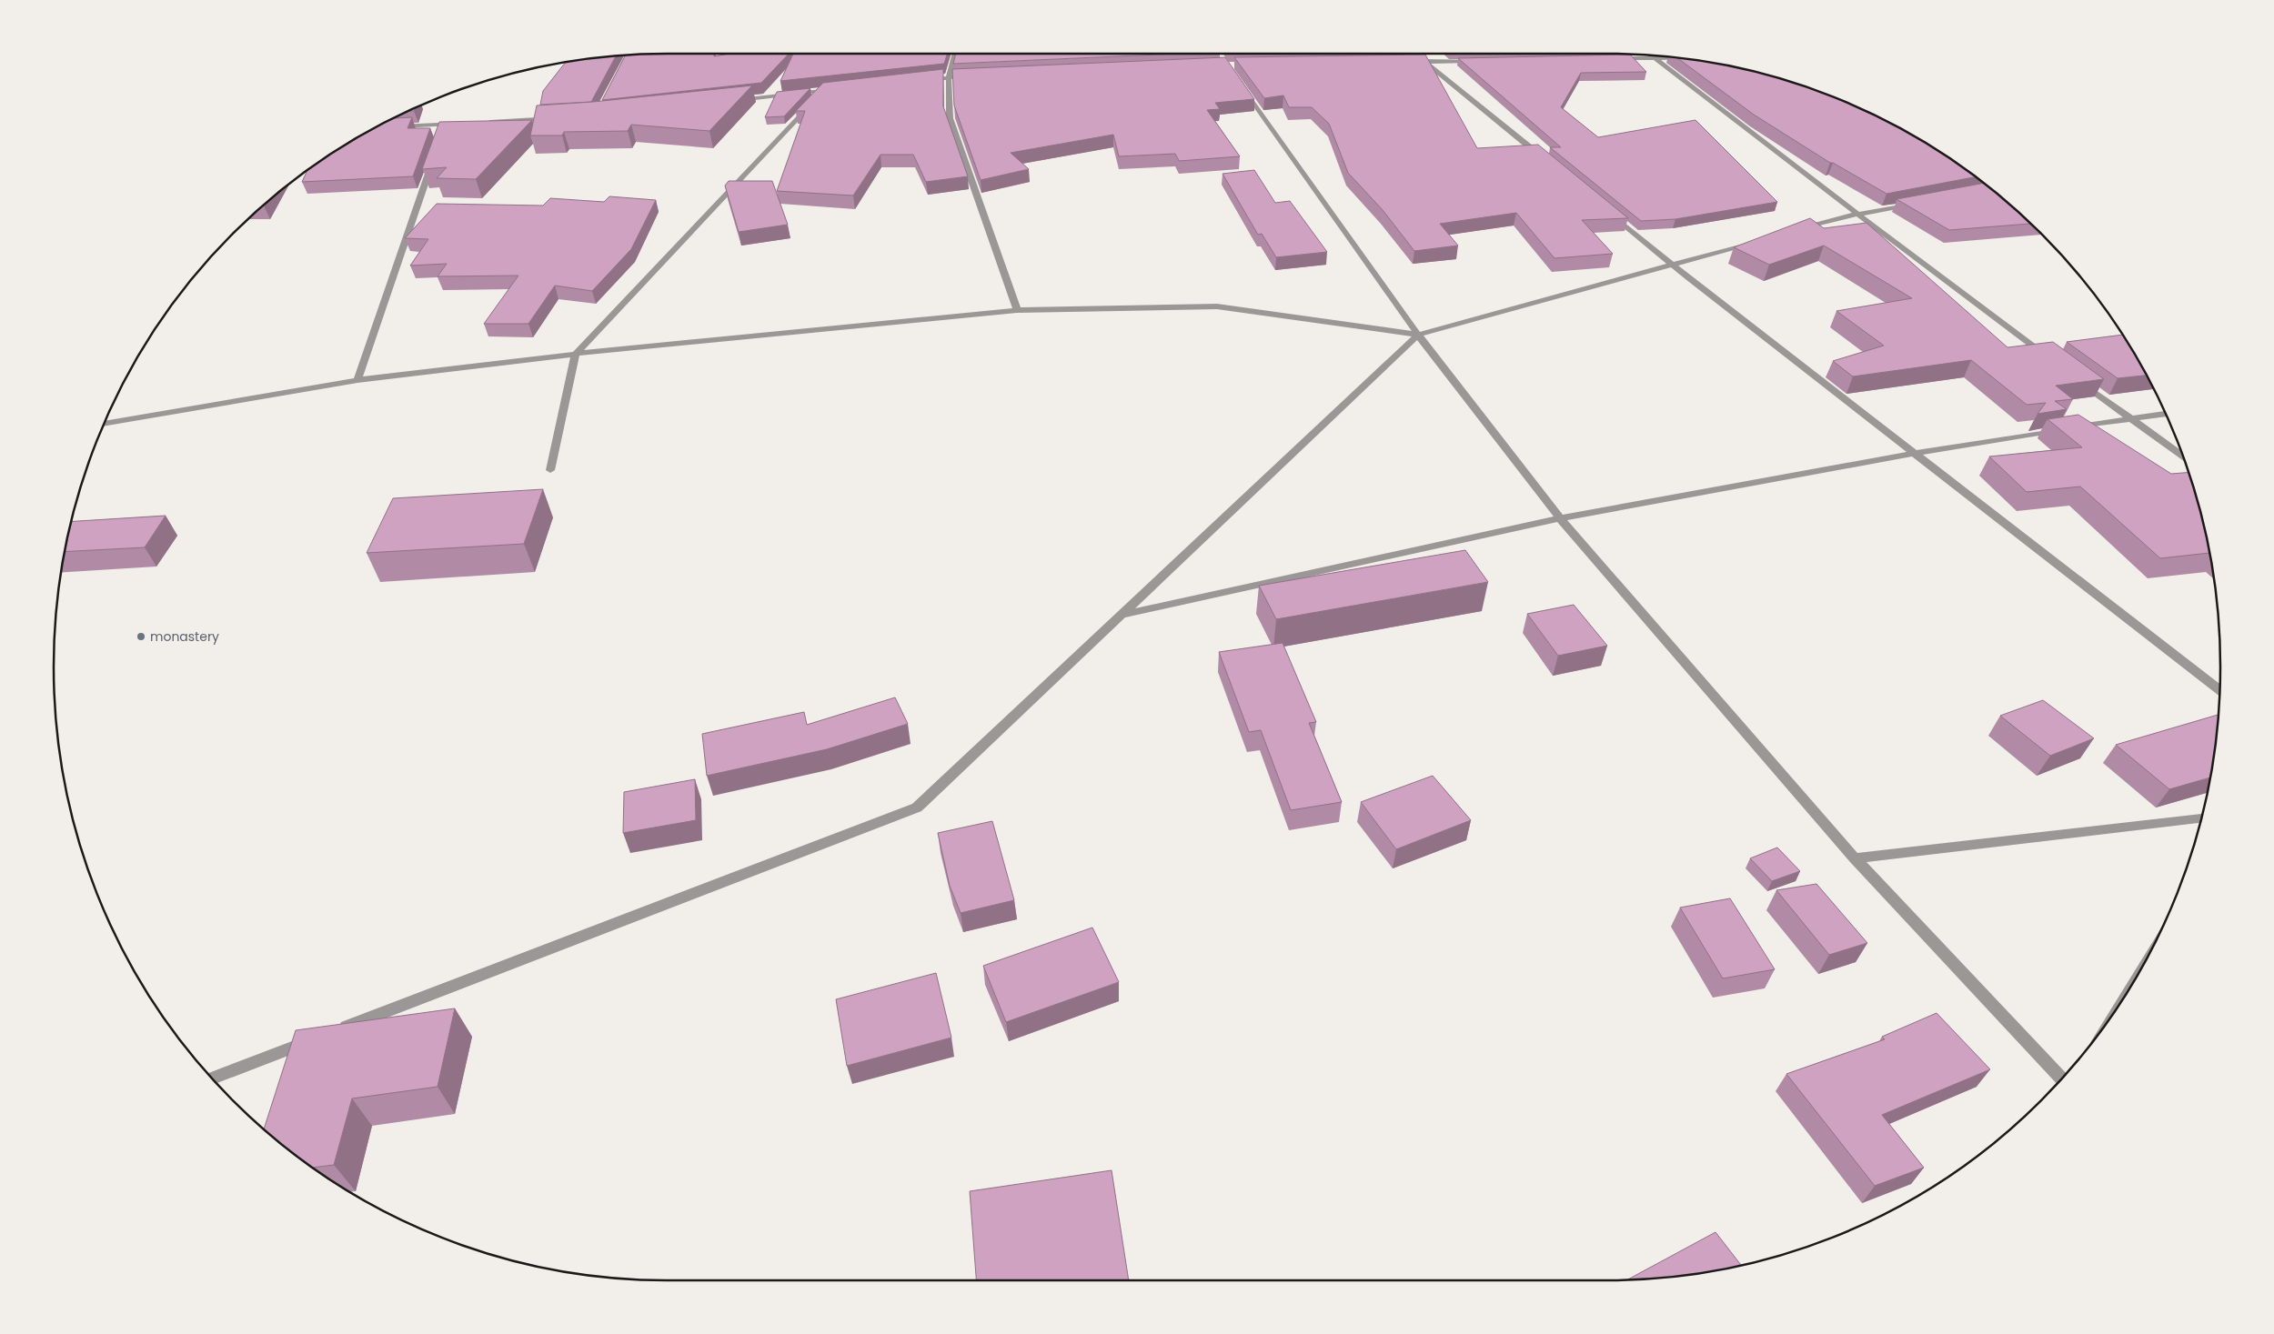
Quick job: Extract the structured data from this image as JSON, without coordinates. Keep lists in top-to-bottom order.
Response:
{
  "places": ["monastery"]
}
